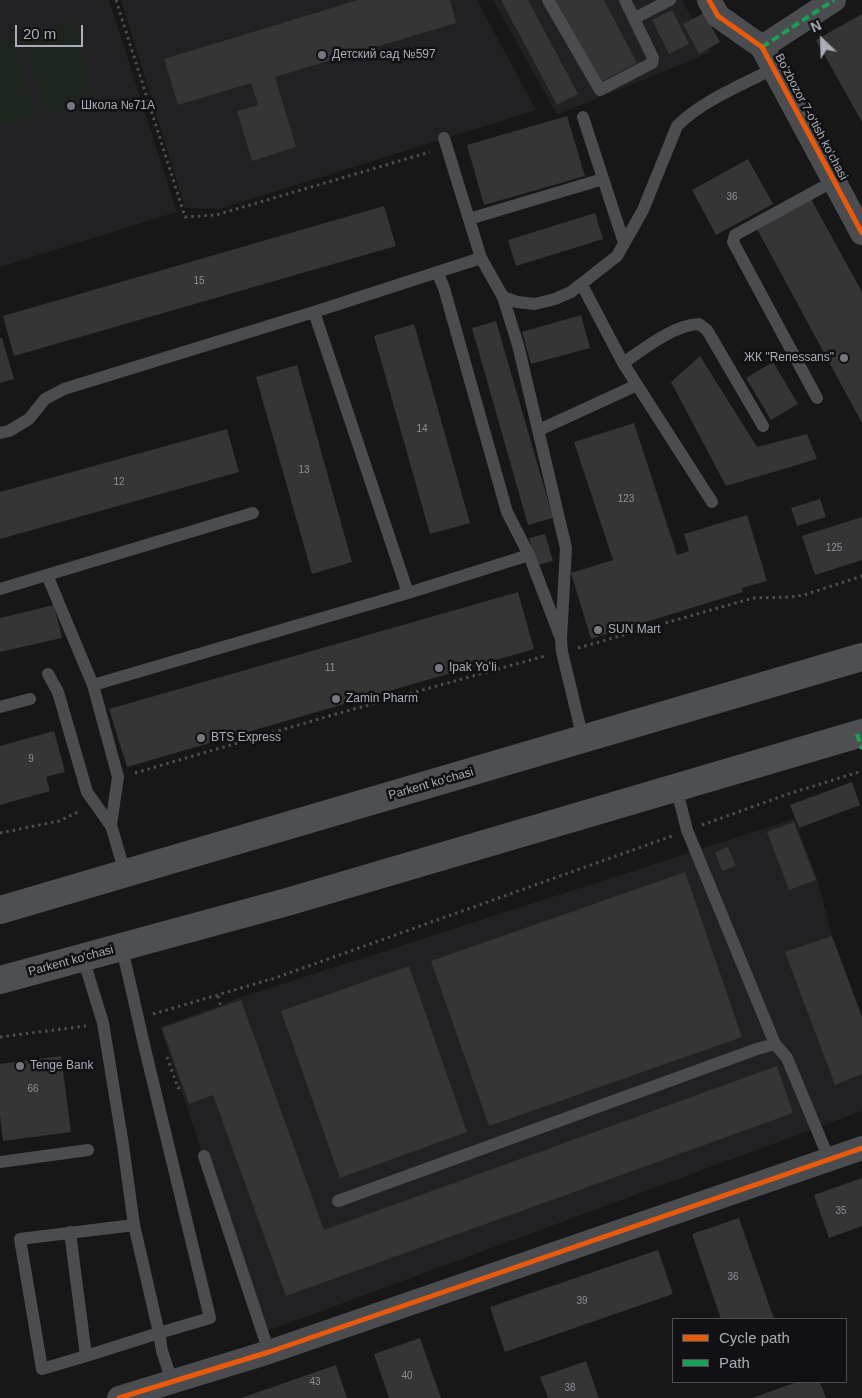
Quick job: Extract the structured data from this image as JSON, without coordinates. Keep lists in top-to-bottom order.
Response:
{
  "streets": {
    "main road": ["Parkent ko'chasi"],
    "street": ["Bo'zbozor 7-o'tish ko'chasi"]
  },
  "places": [
    "Детский сад №597",
    "Школа №71А",
    "ЖК \"Renessans\"",
    "SUN Mart",
    "Ipak Yoʻli",
    "Zamin Pharm",
    "BTS Express",
    "Tenge Bank"
  ],
  "house_numbers": [
    "36",
    "15",
    "14",
    "13",
    "12",
    "123",
    "125",
    "11",
    "9",
    "66",
    "35",
    "36",
    "39",
    "40",
    "43",
    "38"
  ],
  "legend": ["Cycle path", "Path"],
  "scale_bar": "20 m",
  "north": "top left"
}
